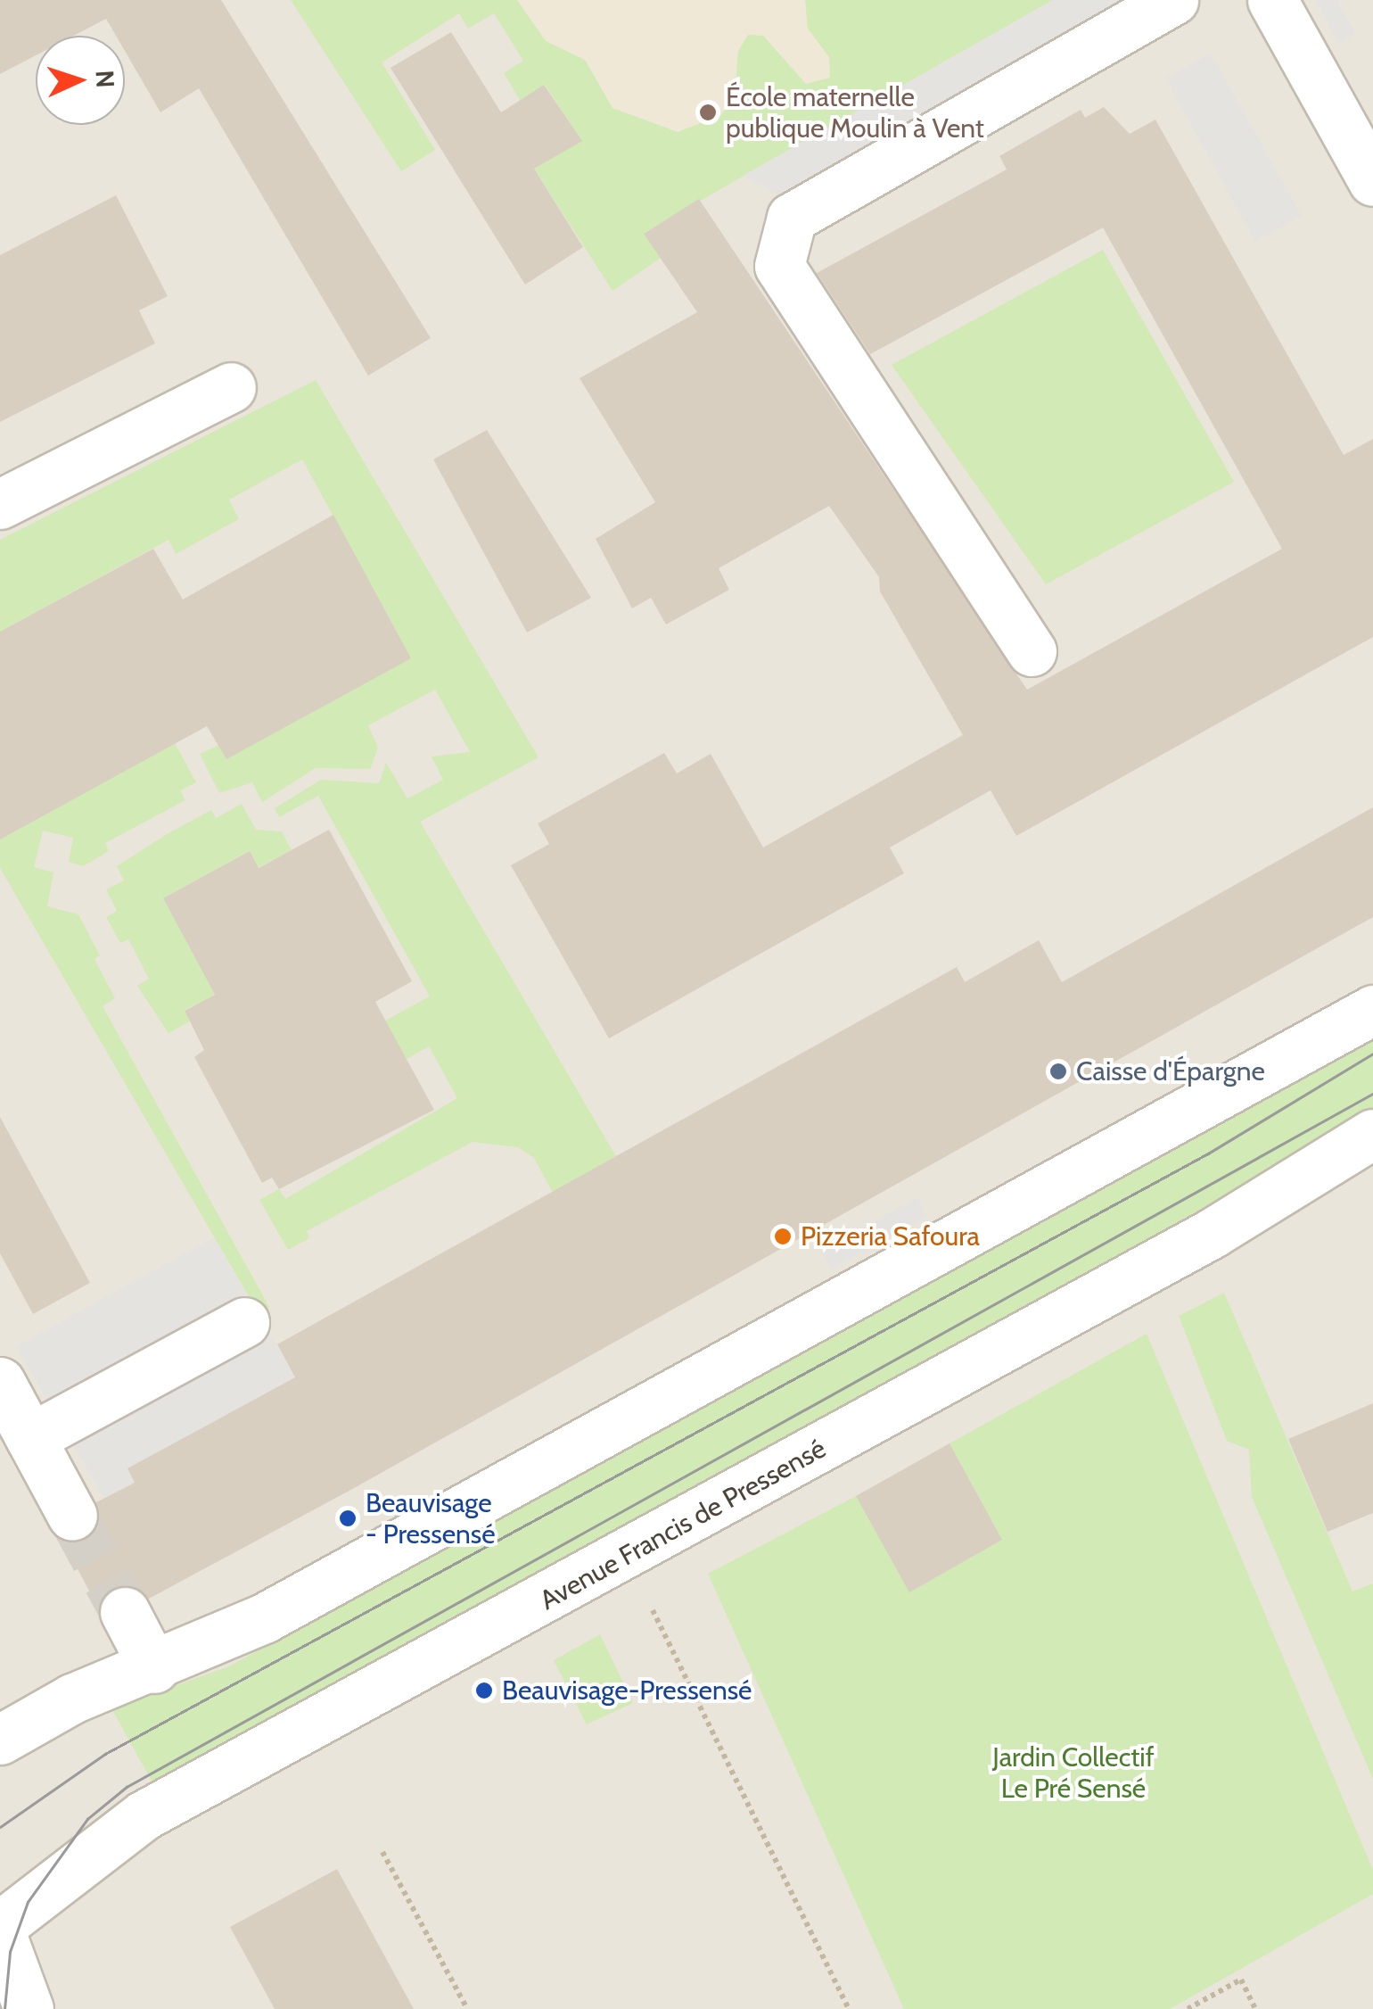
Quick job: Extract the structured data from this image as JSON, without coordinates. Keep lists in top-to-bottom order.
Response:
{
  "streets": {
    "street": ["Avenue Francis de Pressensé"]
  },
  "parks": ["Jardin Collectif Le Pré Sensé"],
  "places": [
    "École maternelle publique Moulin à Vent",
    "Caisse d'Épargne",
    "Pizzeria Safoura",
    "Beauvisage - Pressensé",
    "Beauvisage-Pressensé"
  ],
  "north": "right"
}
